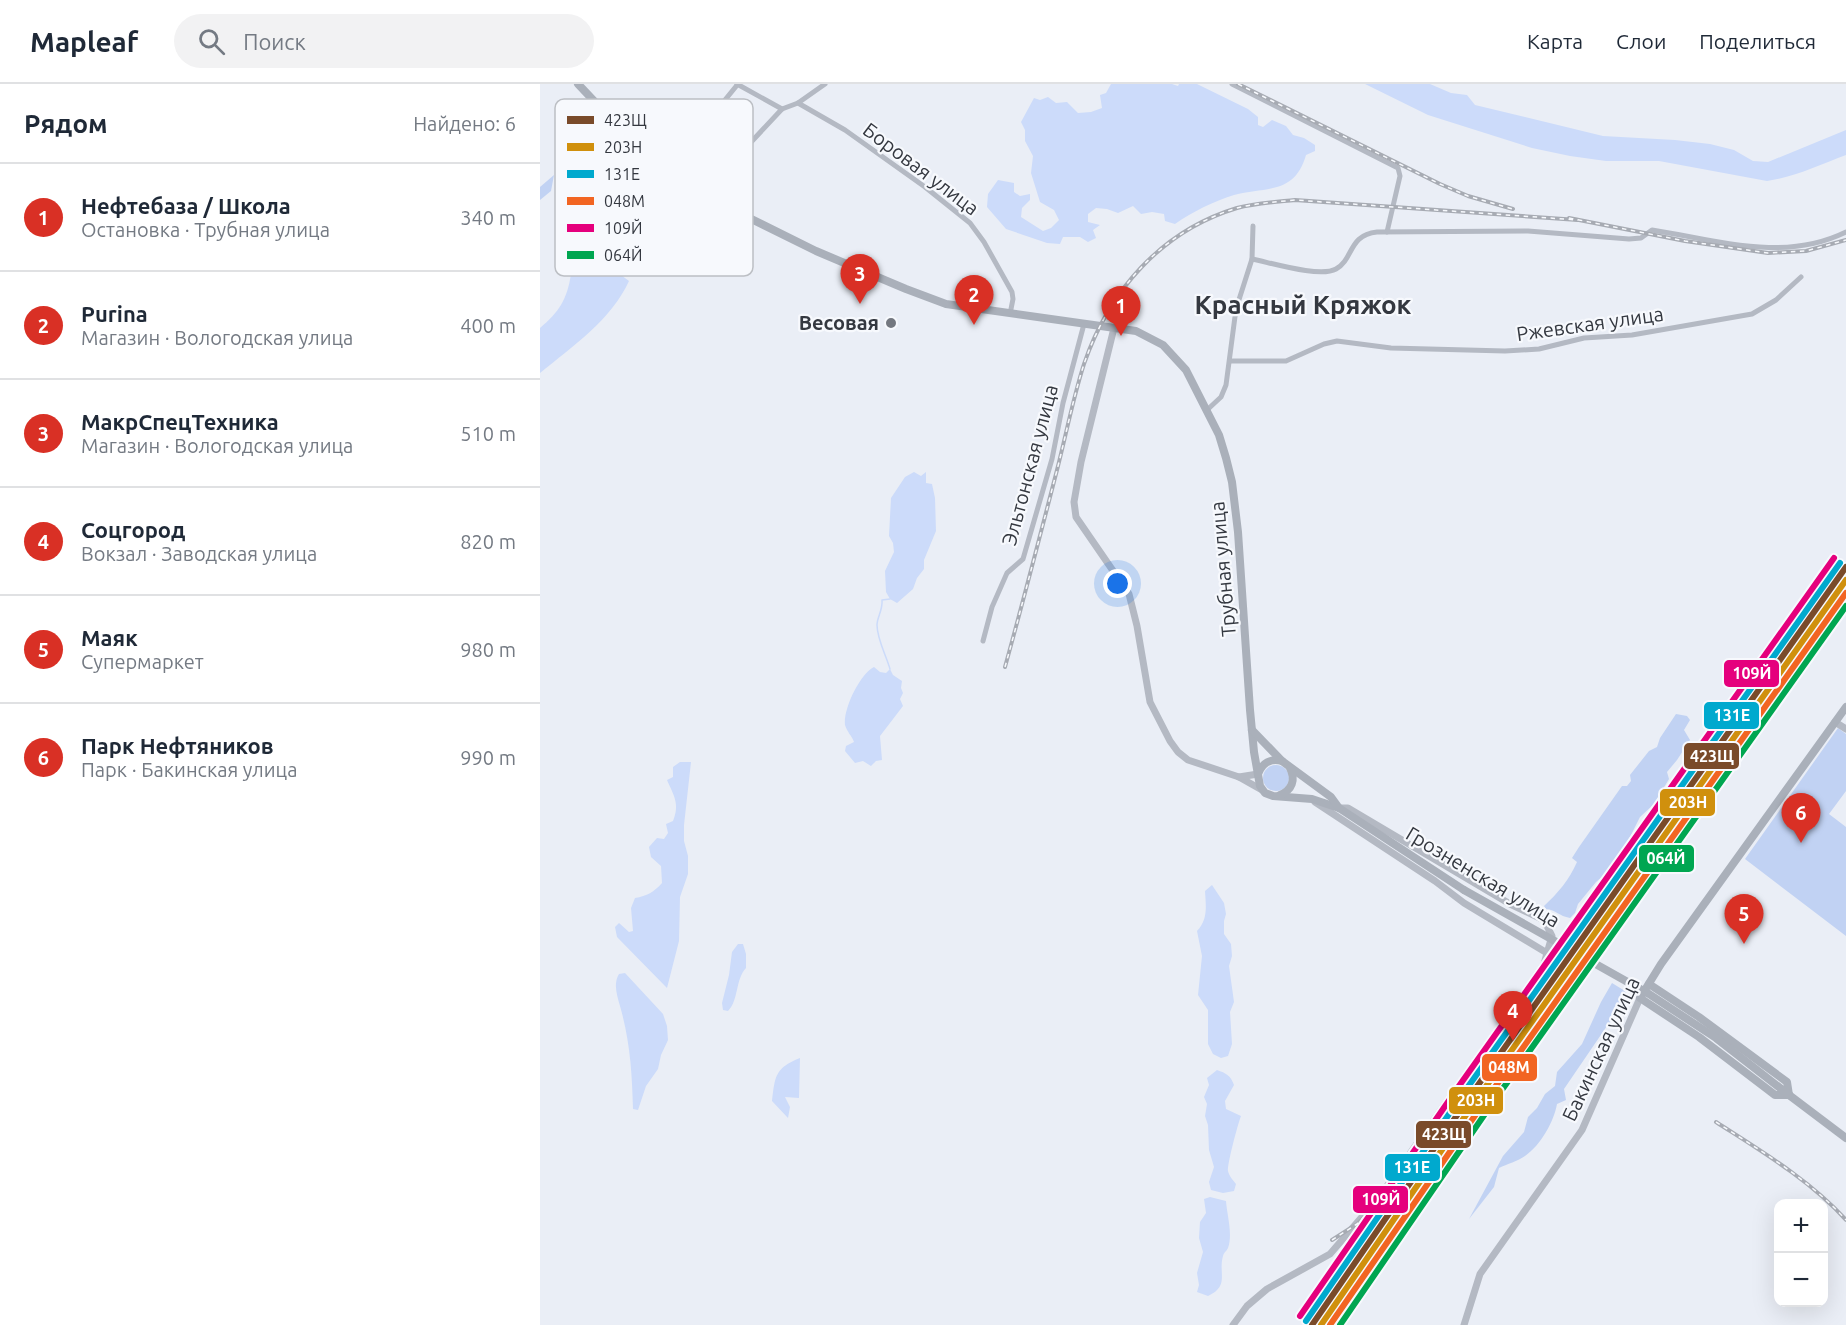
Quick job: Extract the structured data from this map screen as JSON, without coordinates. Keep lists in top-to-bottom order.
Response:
{
  "streets": {
    "main road": ["Трубная улица", "Грозненская улица", "Бакинская улица"],
    "street": ["Боровая улица", "Ржевская улица", "Эльтонская улица"]
  },
  "crossings": [
    ["Боровая улица", "Трубная улица"],
    ["Эльтонская улица", "Трубная улица"]
  ],
  "districts": ["Красный Кряжок"],
  "places": ["Весовая"],
  "lines": [
    "transit line 109Й",
    "transit line 131Е",
    "transit line 423Щ",
    "transit line 203Н",
    "transit line 048М",
    "transit line 064Й"
  ],
  "legend": [
    "423Щ",
    "203Н",
    "131Е",
    "048М",
    "109Й",
    "064Й"
  ],
  "page": {
    "header": "Mapleaf",
    "search": "Поиск",
    "nav": ["Карта", "Слои", "Поделиться"],
    "heading": ["Рядом", "Найдено: 6"],
    "list": [
      {
        "mark": "1",
        "name": "Нефтебаза / Школа",
        "note": "Остановка · Трубная улица",
        "value": "340 m"
      },
      {
        "mark": "2",
        "name": "Purina",
        "note": "Магазин · Вологодская улица",
        "value": "400 m"
      },
      {
        "mark": "3",
        "name": "МакрСпецТехника",
        "note": "Магазин · Вологодская улица",
        "value": "510 m"
      },
      {
        "mark": "4",
        "name": "Соцгород",
        "note": "Вокзал · Заводская улица",
        "value": "820 m"
      },
      {
        "mark": "5",
        "name": "Маяк",
        "note": "Супермаркет",
        "value": "980 m"
      },
      {
        "mark": "6",
        "name": "Парк Нефтяников",
        "note": "Парк · Бакинская улица",
        "value": "990 m"
      }
    ],
    "pins": [
      "3",
      "2",
      "1",
      "6",
      "5",
      "4"
    ],
    "map_buttons": ["+", "−"]
  }
}
